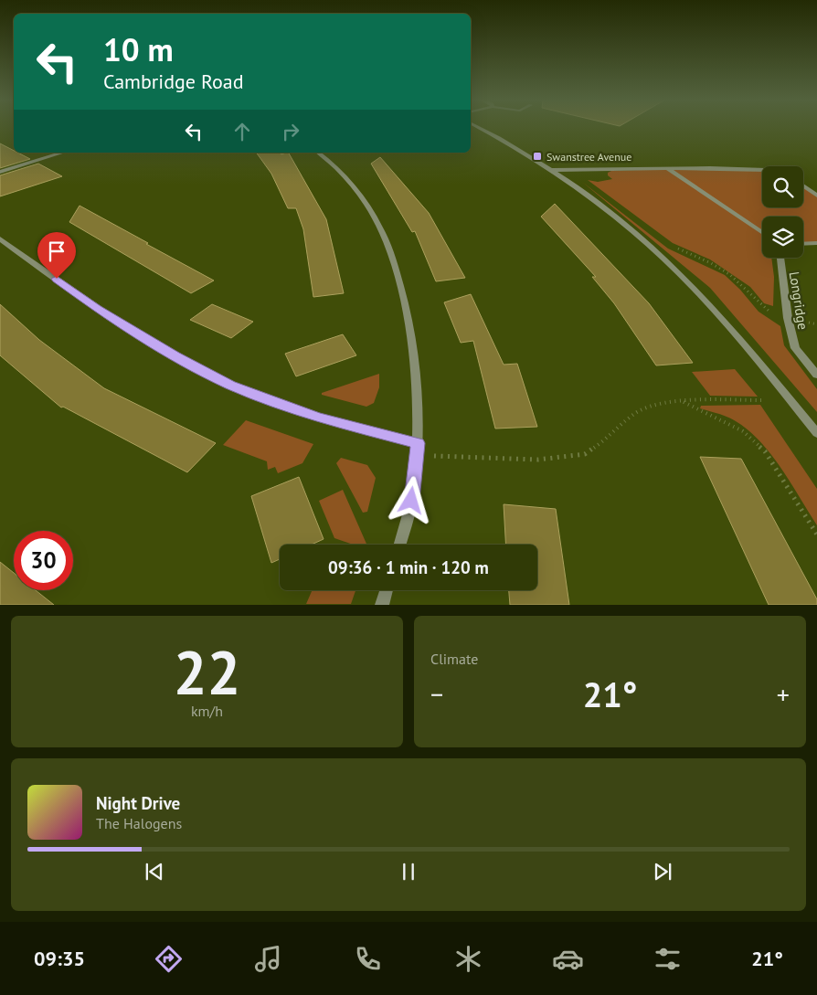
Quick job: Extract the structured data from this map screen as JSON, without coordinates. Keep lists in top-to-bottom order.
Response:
{
  "streets": {
    "street": ["Longridge"]
  },
  "places": {
    "transit": ["Swanstree Avenue"]
  },
  "page": {
    "turn": ["10 m", "Cambridge Road"],
    "limit": "30",
    "trip": "09:36 · 1 min · 120 m",
    "tile": [
      ["22", "km/h"],
      "Climate"
    ],
    "heat": ["−", "21°", "+"],
    "song": ["Night Drive", "The Halogens"],
    "tabs": ["09:35", "21°"]
  }
}
